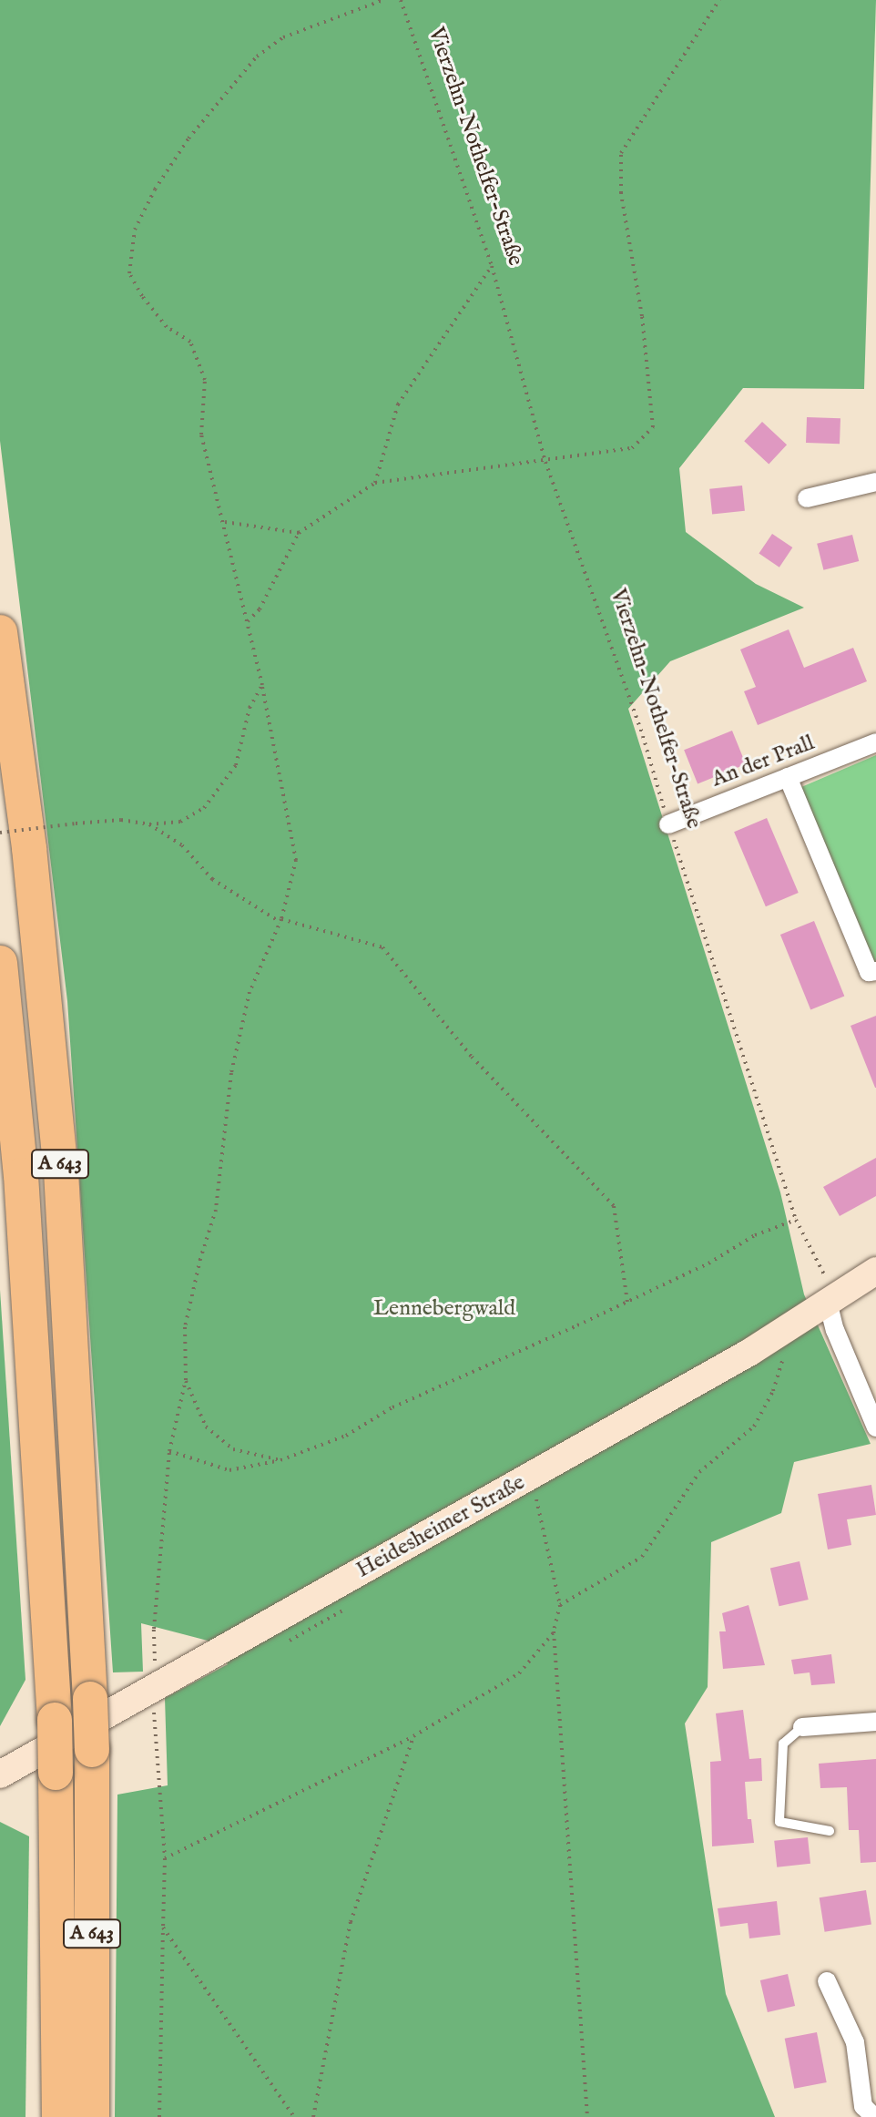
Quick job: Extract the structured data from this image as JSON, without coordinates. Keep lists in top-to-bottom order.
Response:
{
  "streets": {
    "highway": ["A 643"],
    "main road": ["Heidesheimer Straße"],
    "street": ["An der Prall"],
    "path": ["Vierzehn-Nothelfer-Straße"]
  },
  "crossings": [
    ["Vierzehn-Nothelfer-Straße", "An der Prall"],
    ["Vierzehn-Nothelfer-Straße", "Heidesheimer Straße"]
  ],
  "parks": ["Lennebergwald"]
}
